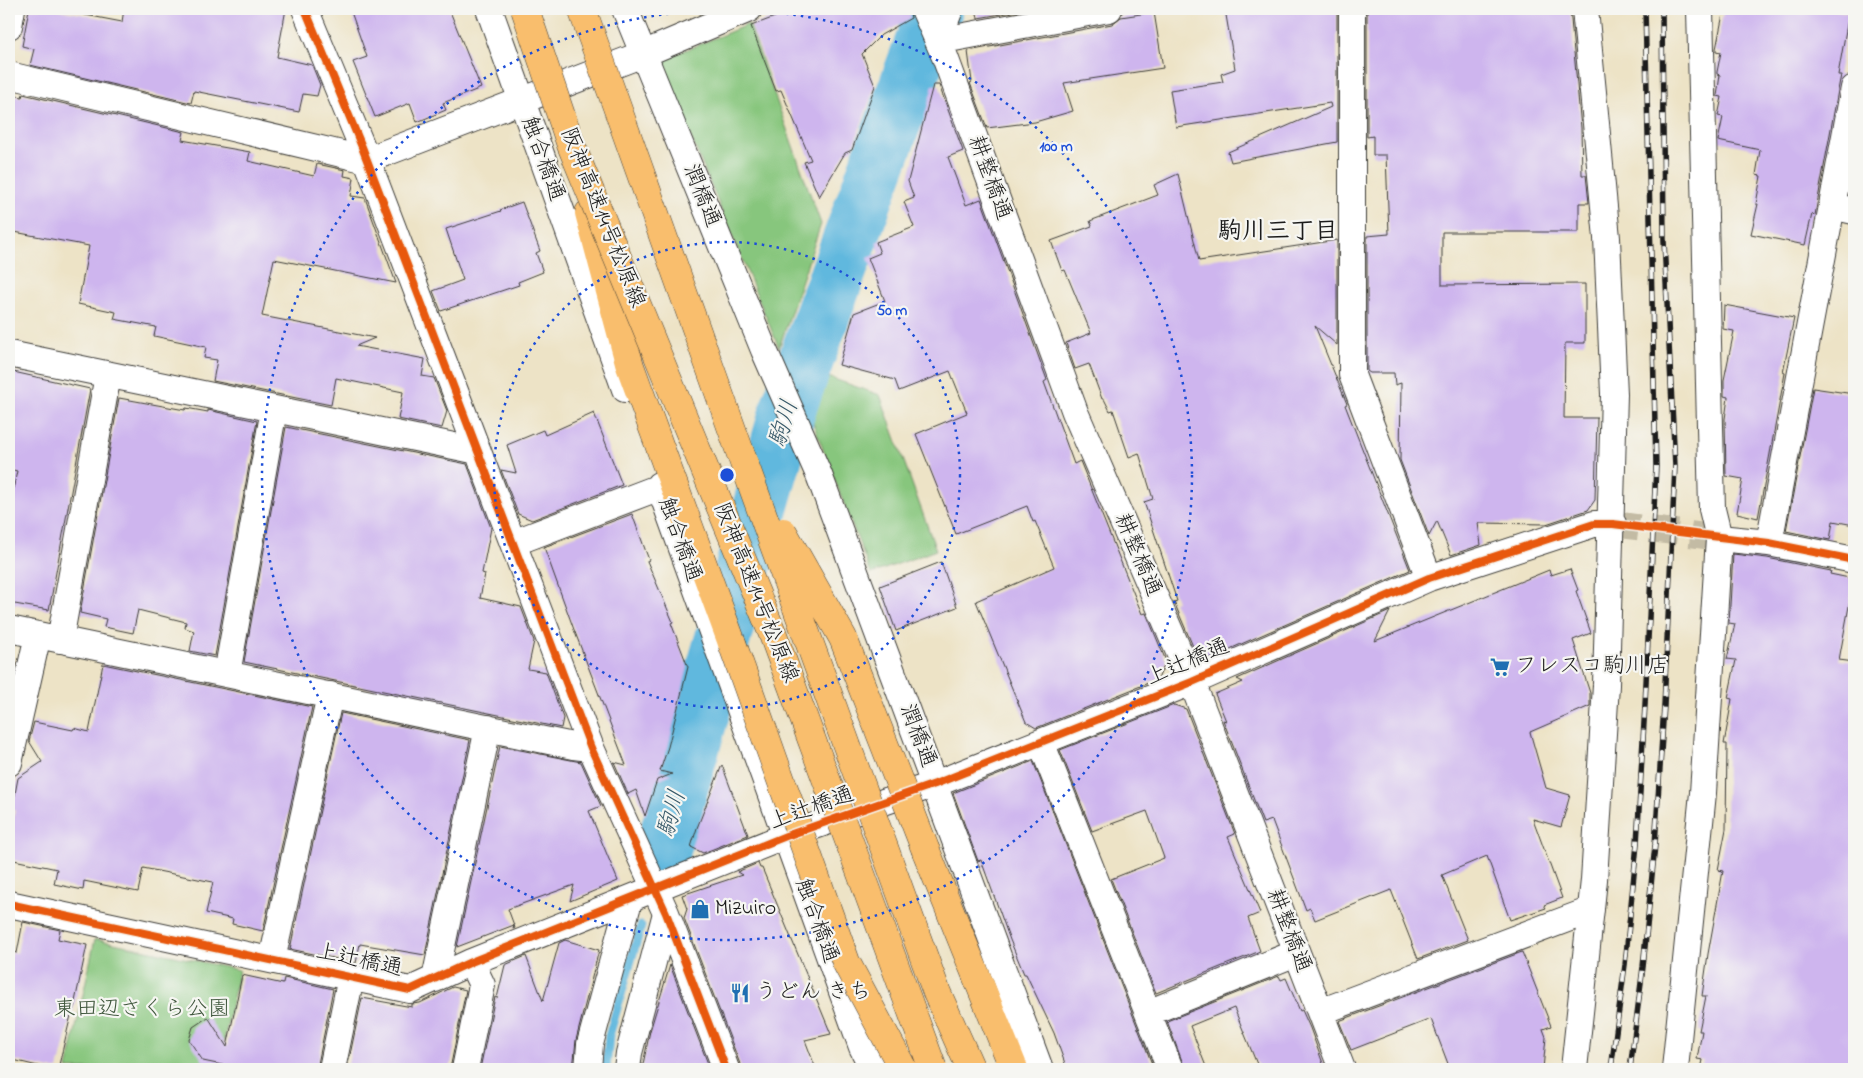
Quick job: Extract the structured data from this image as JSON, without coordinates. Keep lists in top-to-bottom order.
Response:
{
  "streets": {
    "highway": ["阪神高速14号松原線"],
    "street": [
      "触合橋通",
      "耕整橋通",
      "潤橋通",
      "上辻橋通"
    ]
  },
  "crossings": [
    ["触合橋通", "上辻橋通"],
    ["耕整橋通", "上辻橋通"],
    ["潤橋通", "上辻橋通"]
  ],
  "districts": ["駒川三丁目"],
  "water": ["駒川"],
  "parks": ["東田辺さくら公園"],
  "places": {
    "supermarket": ["フレスコ駒川店"],
    "shop": ["Mizuiro"],
    "restaurant": ["うどん きち"]
  },
  "rings": ["100 m", "50 m"]
}
